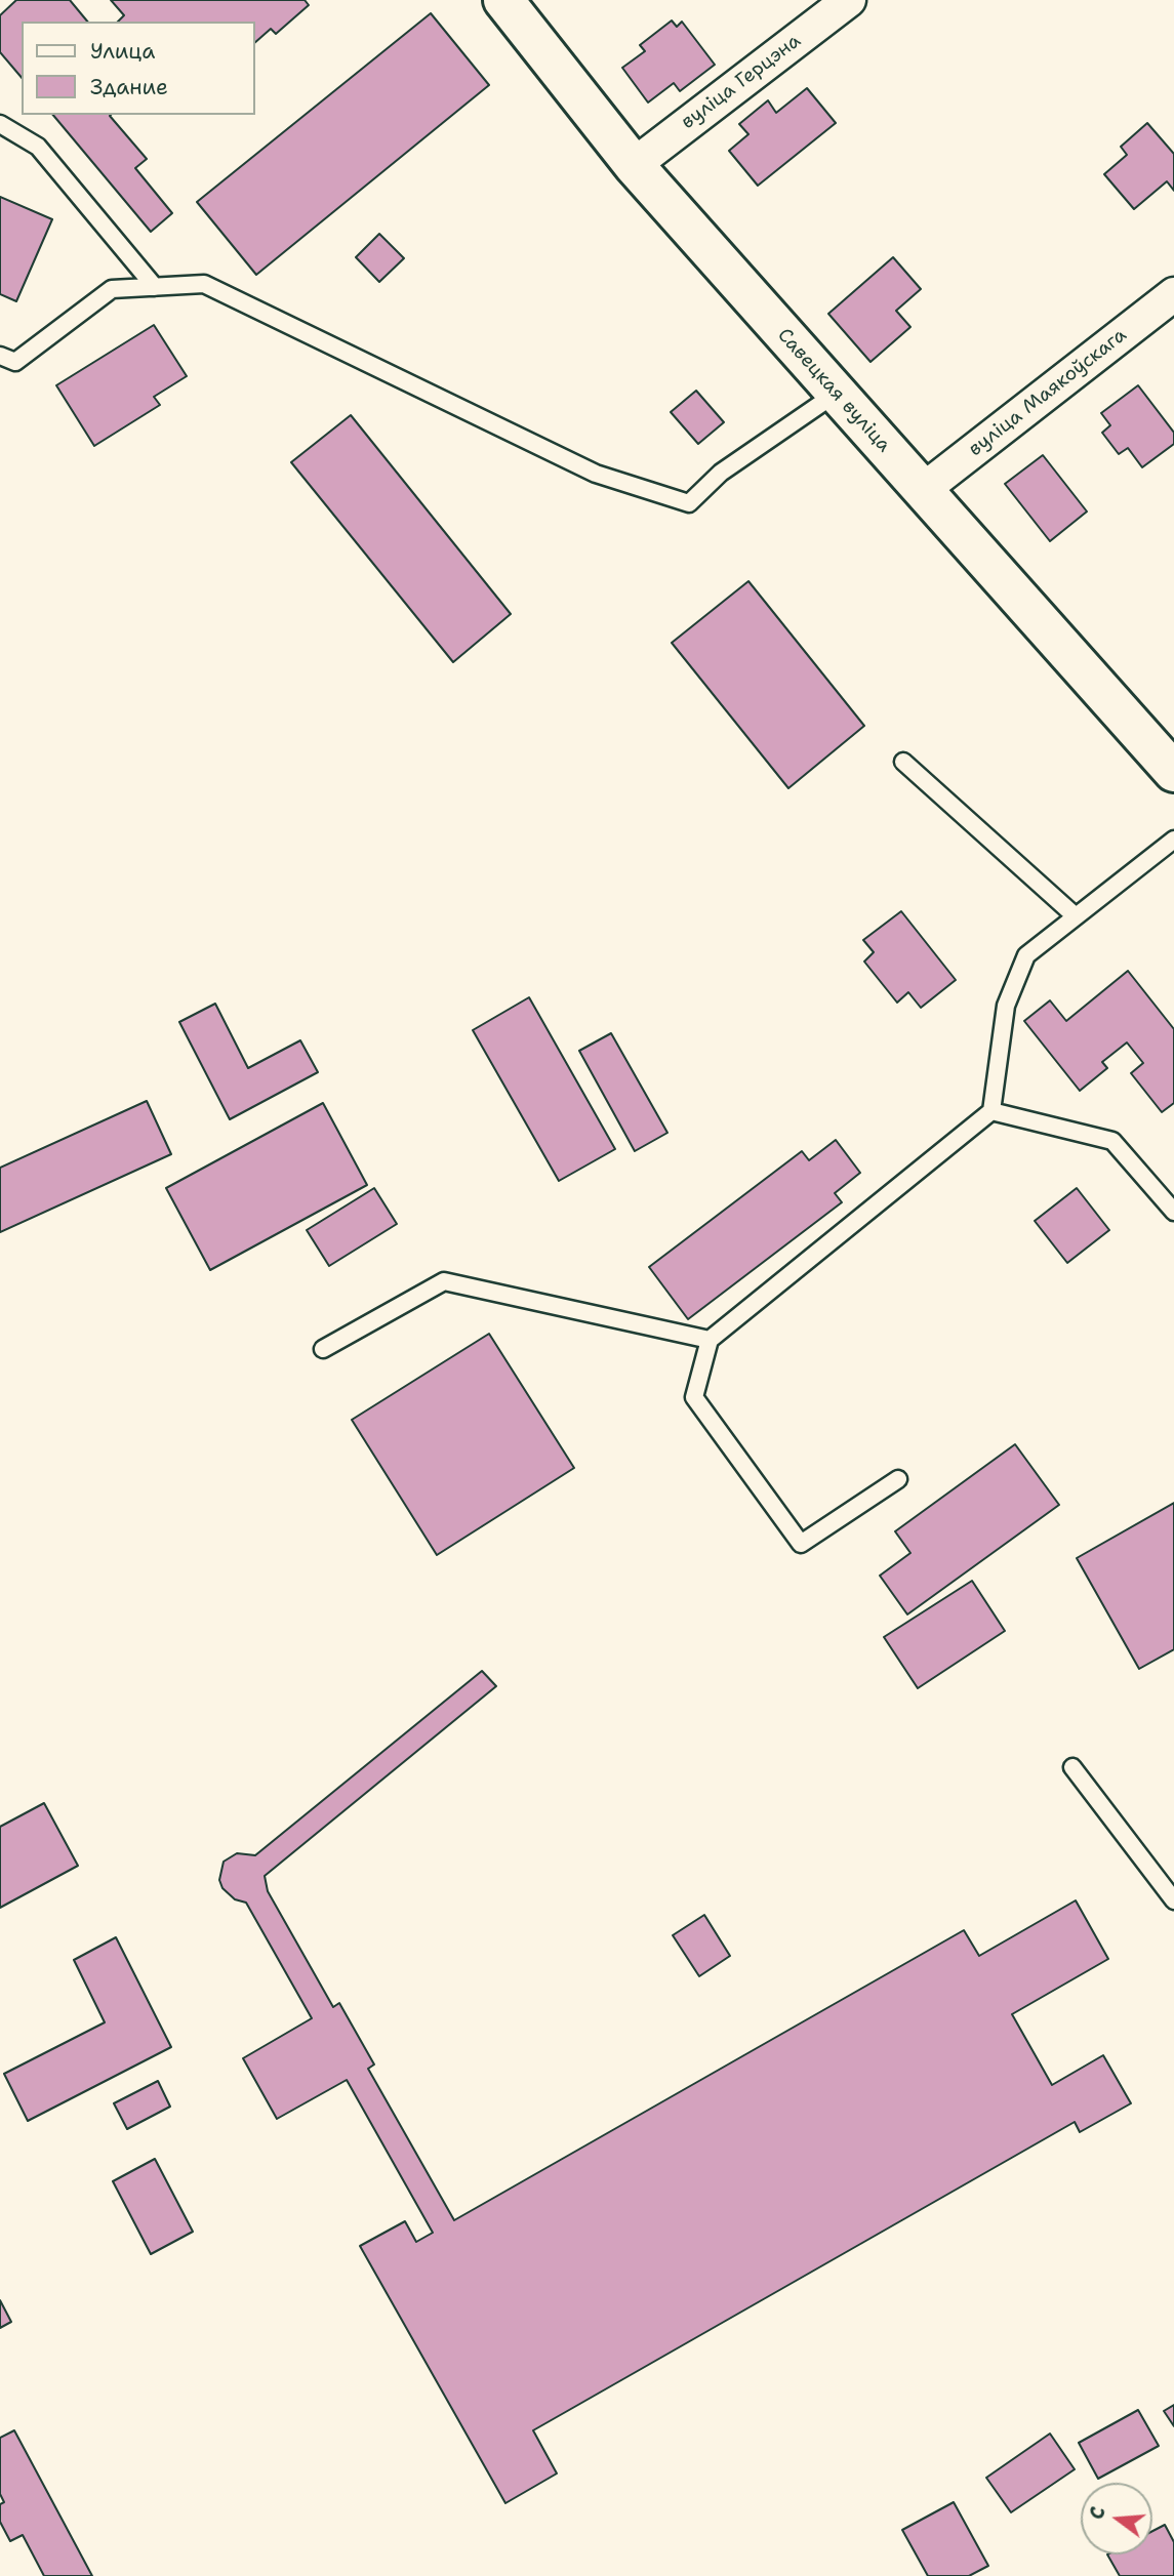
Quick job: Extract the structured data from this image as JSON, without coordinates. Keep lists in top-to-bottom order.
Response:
{
  "streets": {
    "street": ["вуліца Герцэна", "Савецкая вуліца", "вуліца Маякоўскага"]
  },
  "crossings": [
    ["вуліца Герцэна", "Савецкая вуліца"],
    ["Савецкая вуліца", "вуліца Маякоўскага"]
  ],
  "legend": ["Улица", "Здание"],
  "north": "left"
}
